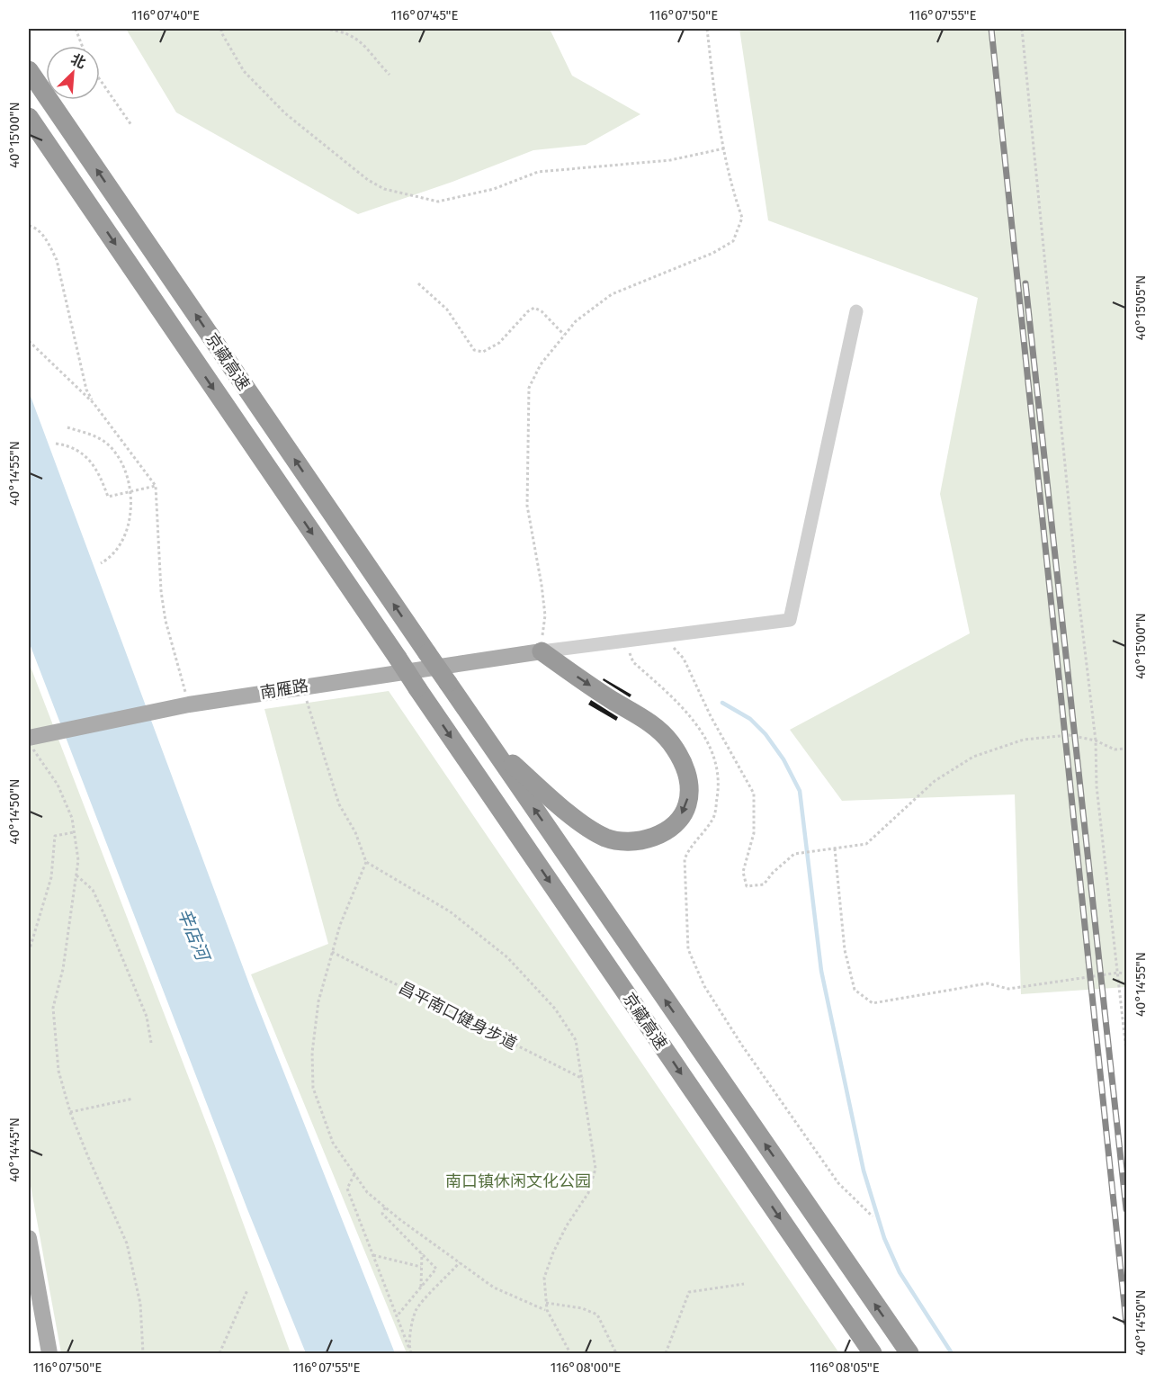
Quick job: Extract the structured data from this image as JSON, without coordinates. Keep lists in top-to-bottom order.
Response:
{
  "streets": {
    "highway": ["京藏高速"],
    "main road": ["南雁路"],
    "path": ["昌平南口健身步道"]
  },
  "water": ["辛店河"],
  "parks": ["南口镇休闲文化公园"],
  "north": "top right",
  "coordinates": [
    "116°07'40\"E",
    "116°07'45\"E",
    "116°07'50\"E",
    "116°07'55\"E",
    "40°15'00\"N",
    "40°15'05\"N",
    "40°14'55\"N",
    "40°14'50\"N",
    "40°14'45\"N",
    "116°08'00\"E",
    "116°08'05\"E"
  ]
}
